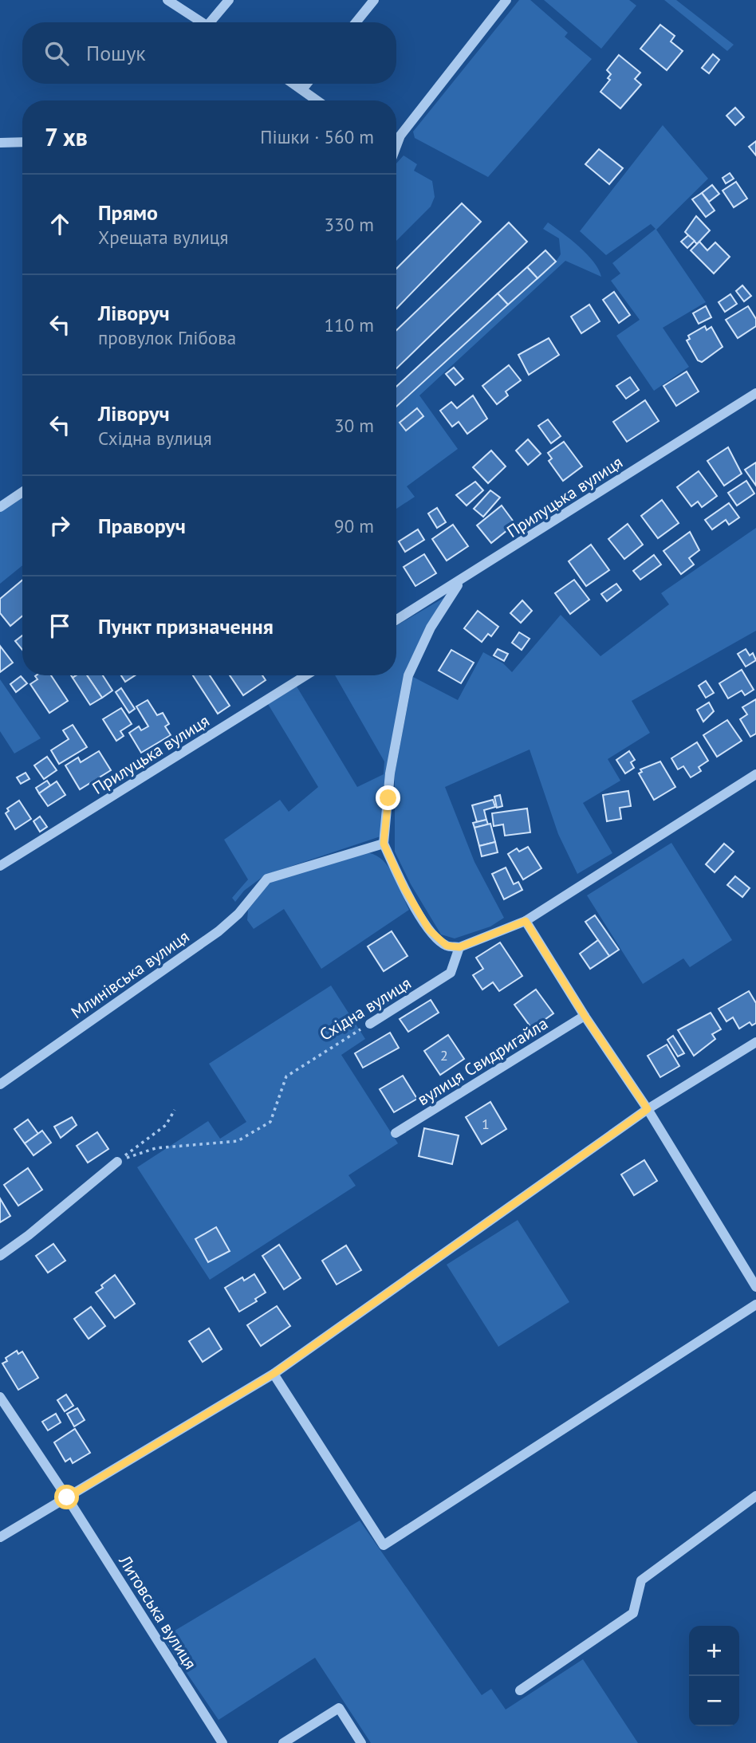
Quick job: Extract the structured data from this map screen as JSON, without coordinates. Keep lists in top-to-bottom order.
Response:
{
  "streets": {
    "street": [
      "Прилуцька вулиця",
      "Млинівська вулиця",
      "Східна вулиця",
      "вулиця Свидригайла",
      "Литовська вулиця"
    ]
  },
  "house_numbers": ["2", "1"],
  "page": {
    "search": "Пошук",
    "heading": ["7 хв", "Пішки · 560 m"],
    "list": [
      ["Прямо", "Хрещата вулиця", "330 m"],
      ["Ліворуч", "провулок Глібова", "110 m"],
      ["Ліворуч", "Східна вулиця", "30 m"],
      ["Праворуч", "90 m"],
      "Пункт призначення"
    ],
    "map_buttons": ["+", "−"]
  }
}
